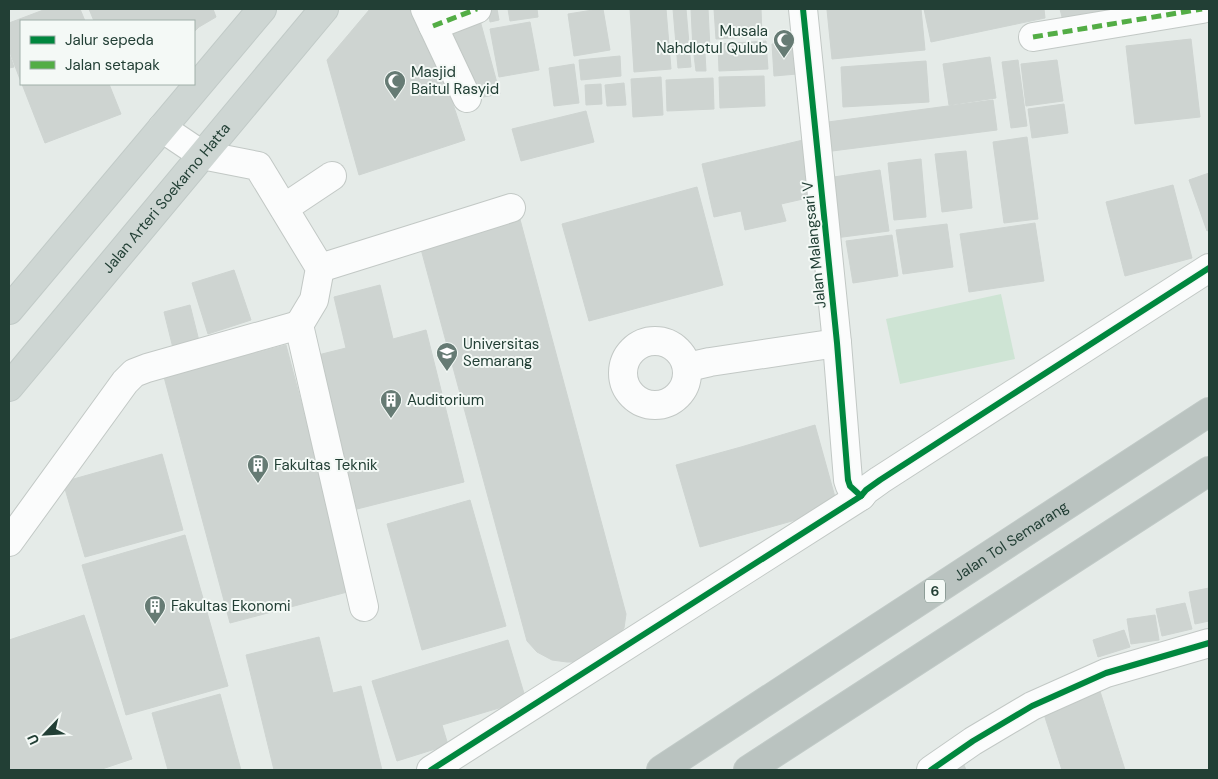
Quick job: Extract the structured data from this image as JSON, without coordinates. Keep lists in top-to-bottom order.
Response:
{
  "streets": {
    "highway": ["Jalan Tol Semarang", "6"],
    "main road": ["Jalan Arteri Soekarno Hatta"],
    "street": ["Jalan Malangsari V"]
  },
  "places": {
    "mosque": ["Musala Nahdlotul Qulub", "Masjid Baitul Rasyid"],
    "school or university": ["Universitas Semarang"],
    "building": ["Auditorium", "Fakultas Teknik", "Fakultas Ekonomi"]
  },
  "legend": ["Jalur sepeda", "Jalan setapak"],
  "north": "bottom left"
}
